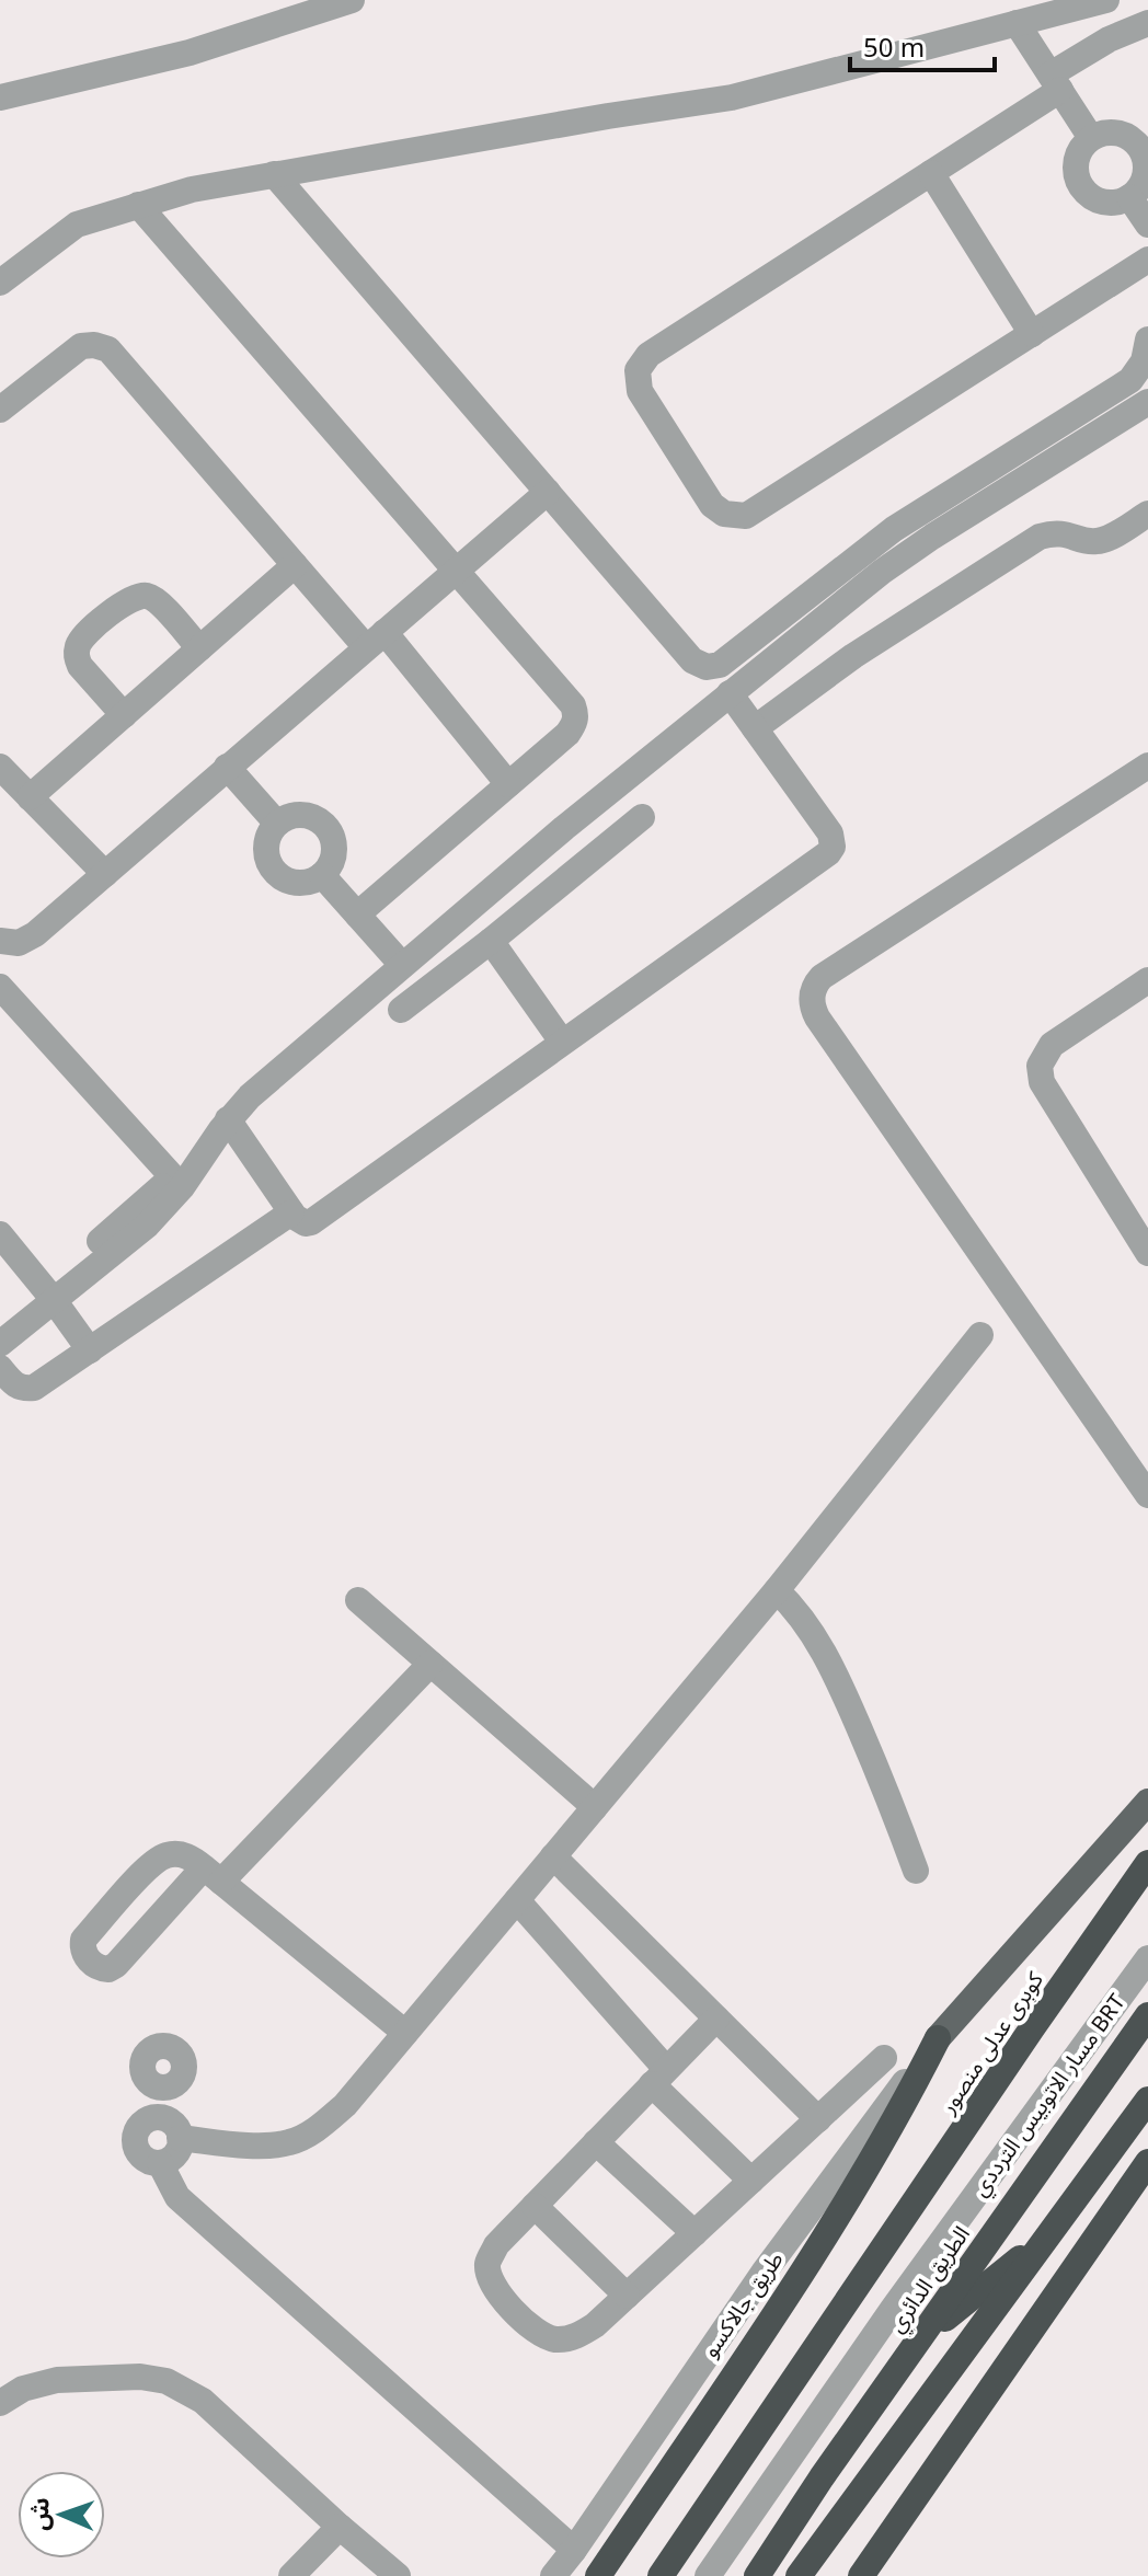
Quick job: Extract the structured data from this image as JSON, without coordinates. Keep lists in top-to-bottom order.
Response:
{
  "streets": {
    "highway": ["كوبرى عدلى منصور", "الطريق الدائري"],
    "street": ["مسار الاتوبيس الترددي BRT", "طريق جالاكسو"]
  },
  "scale_bar": "50 m",
  "north": "left"
}
